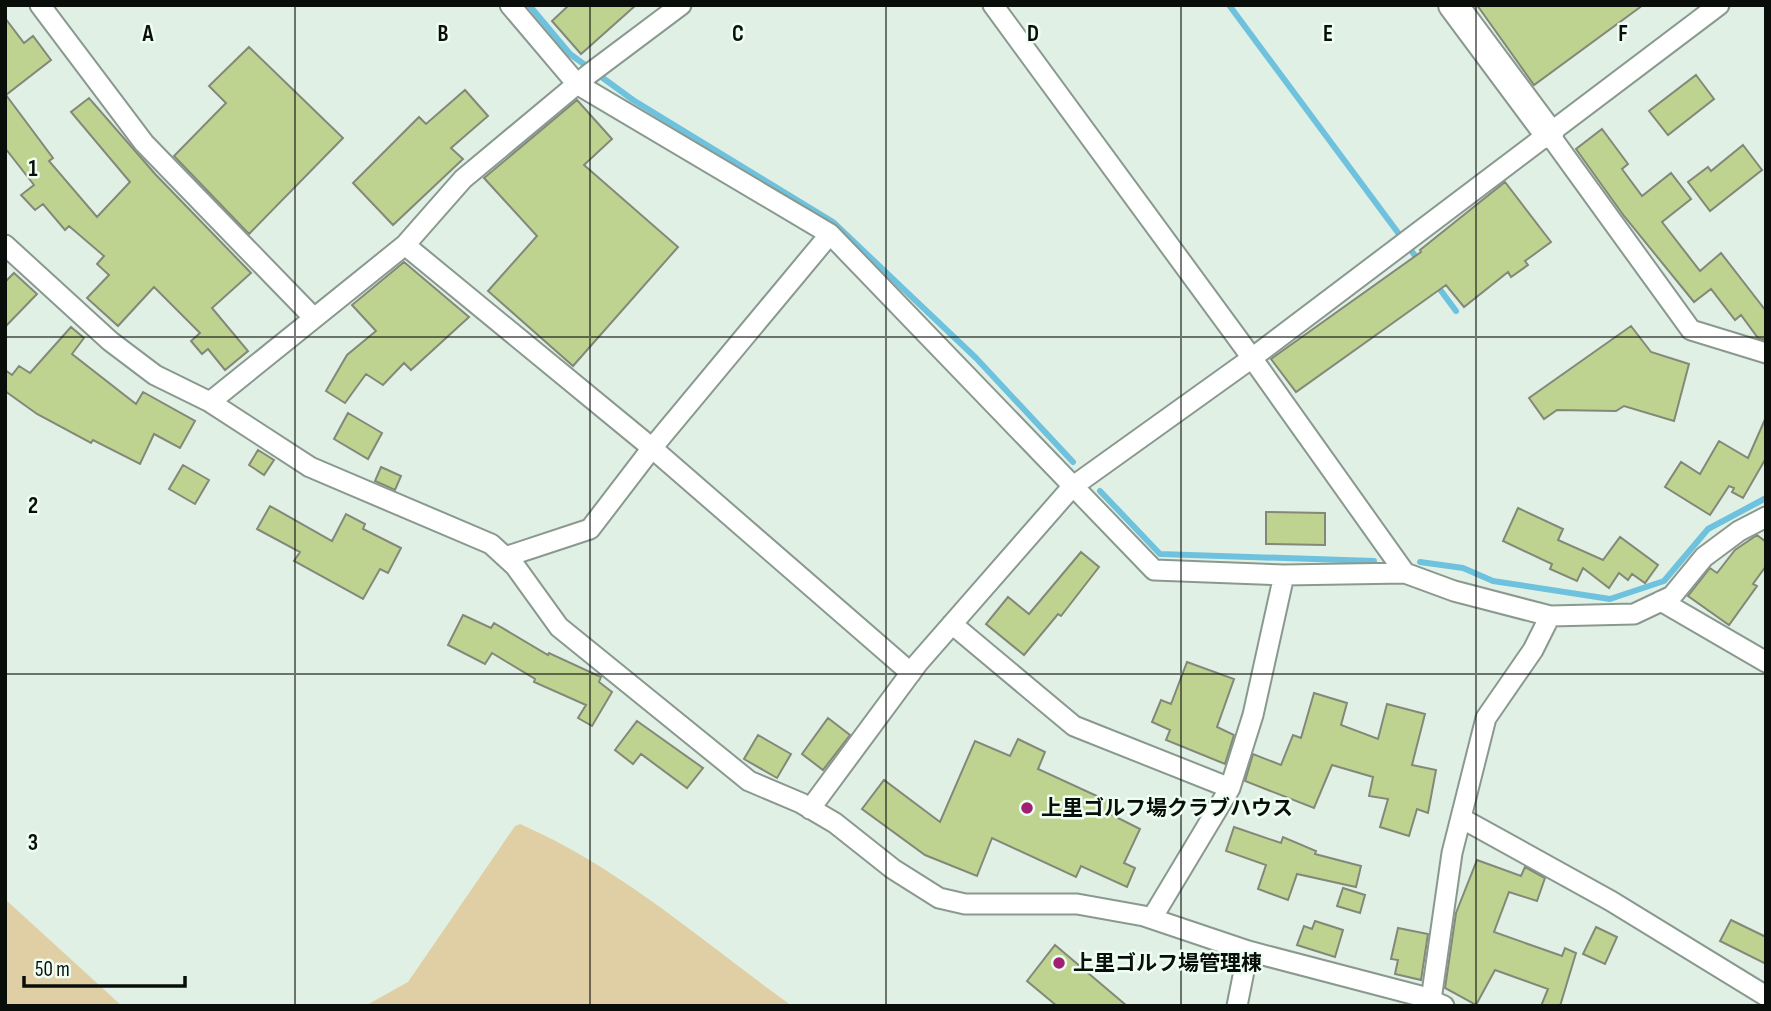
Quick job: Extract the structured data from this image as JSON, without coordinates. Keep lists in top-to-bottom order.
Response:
{
  "places": ["上里ゴルフ場クラブハウス", "上里ゴルフ場管理棟"],
  "scale_bar": "50 m",
  "grid": {
    "columns": [
      "A",
      "B",
      "C",
      "D",
      "E",
      "F"
    ],
    "rows": ["1", "2", "3"]
  }
}
